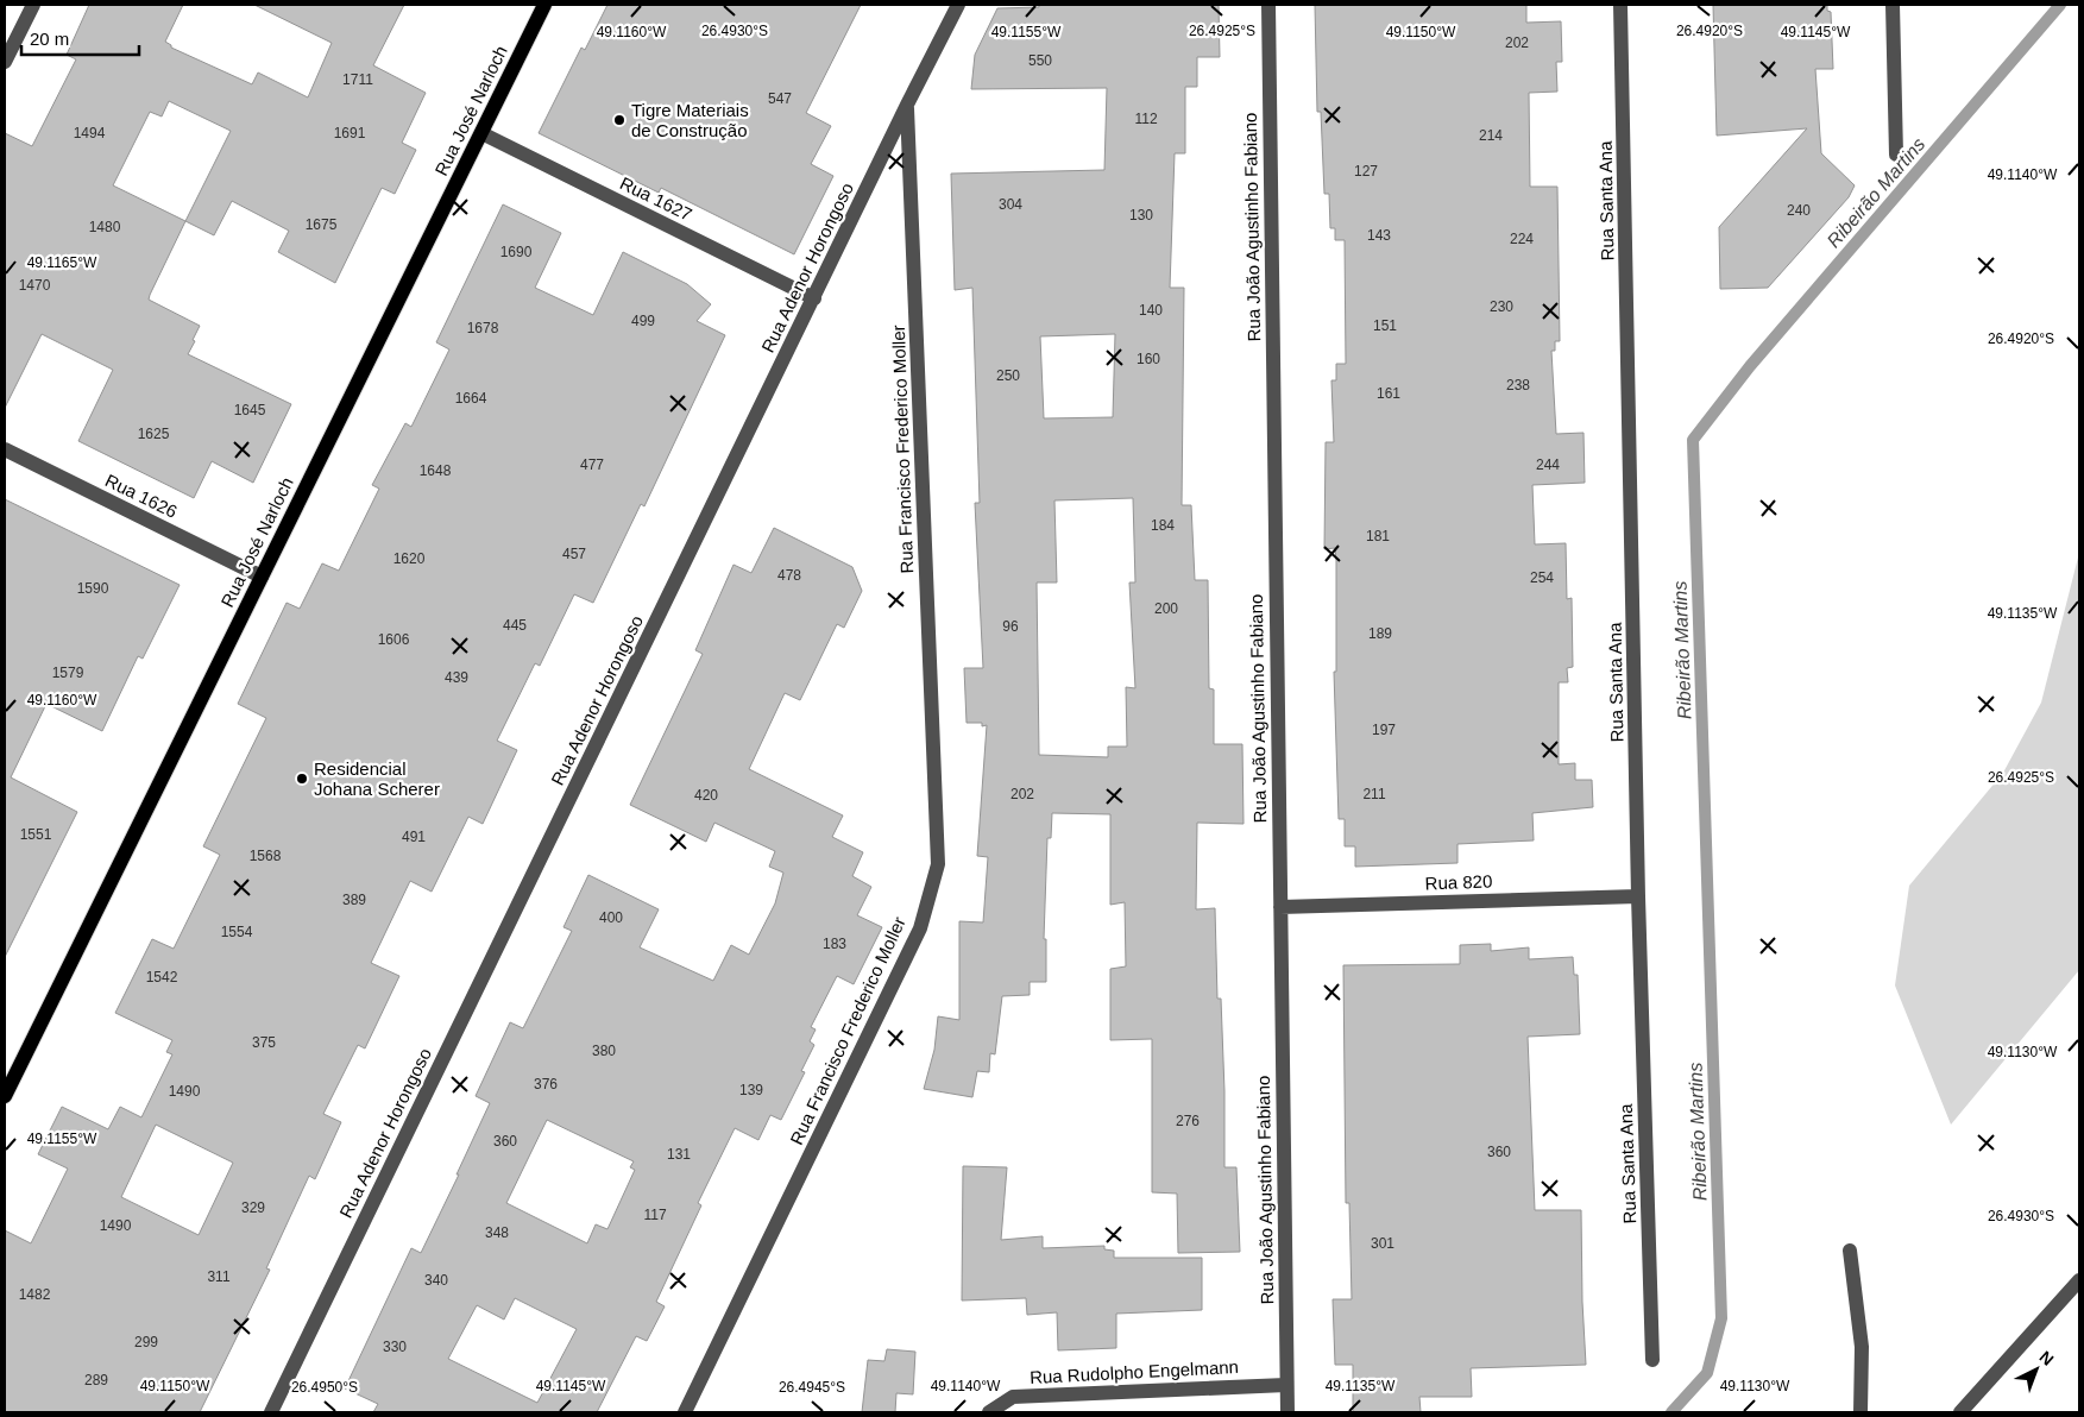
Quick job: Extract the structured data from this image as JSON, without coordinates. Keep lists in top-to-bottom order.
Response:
{
  "streets": {
    "main road": ["Rua José Narloch"],
    "street": [
      "Rua 1627",
      "Rua Santa Ana",
      "Rua João Agustinho Fabiano",
      "Rua Adenor Horongoso",
      "Rua Francisco Frederico Moller",
      "Rua 1626",
      "Rua 820",
      "Rua Rudolpho Engelmann"
    ]
  },
  "crossings": [
    ["Rua José Narloch", "Rua 1627"],
    ["Rua José Narloch", "Rua 1626"],
    ["Rua 1627", "Rua Adenor Horongoso"],
    ["Rua Santa Ana", "Rua 820"],
    ["Rua João Agustinho Fabiano", "Rua 820"],
    ["Rua João Agustinho Fabiano", "Rua Rudolpho Engelmann"],
    ["Rua Adenor Horongoso", "Rua Francisco Frederico Moller"]
  ],
  "water": ["Ribeirão Martins"],
  "places": ["Tigre Materiais de Construção", "Residencial Johana Scherer"],
  "house_numbers": [
    "202",
    "550",
    "1711",
    "547",
    "112",
    "1494",
    "1691",
    "214",
    "127",
    "304",
    "240",
    "130",
    "1675",
    "1480",
    "143",
    "224",
    "1690",
    "1470",
    "230",
    "140",
    "499",
    "151",
    "1678",
    "160",
    "250",
    "238",
    "161",
    "1664",
    "1645",
    "1625",
    "477",
    "244",
    "1648",
    "184",
    "181",
    "457",
    "1620",
    "478",
    "254",
    "1590",
    "200",
    "445",
    "96",
    "189",
    "1606",
    "1579",
    "439",
    "197",
    "202",
    "211",
    "420",
    "1551",
    "491",
    "1568",
    "389",
    "400",
    "1554",
    "183",
    "1542",
    "375",
    "380",
    "376",
    "139",
    "1490",
    "276",
    "360",
    "360",
    "131",
    "329",
    "117",
    "1490",
    "348",
    "301",
    "311",
    "340",
    "1482",
    "299",
    "330",
    "289"
  ],
  "scale_bar": "20 m",
  "north": "top right",
  "coordinates": [
    "26.4930°S",
    "26.4925°S",
    "26.4920°S",
    "49.1160°W",
    "49.1150°W",
    "49.1145°W",
    "49.1155°W",
    "49.1140°W",
    "49.1165°W",
    "49.1135°W",
    "49.1130°W",
    "26.4950°S",
    "26.4945°S"
  ]
}
